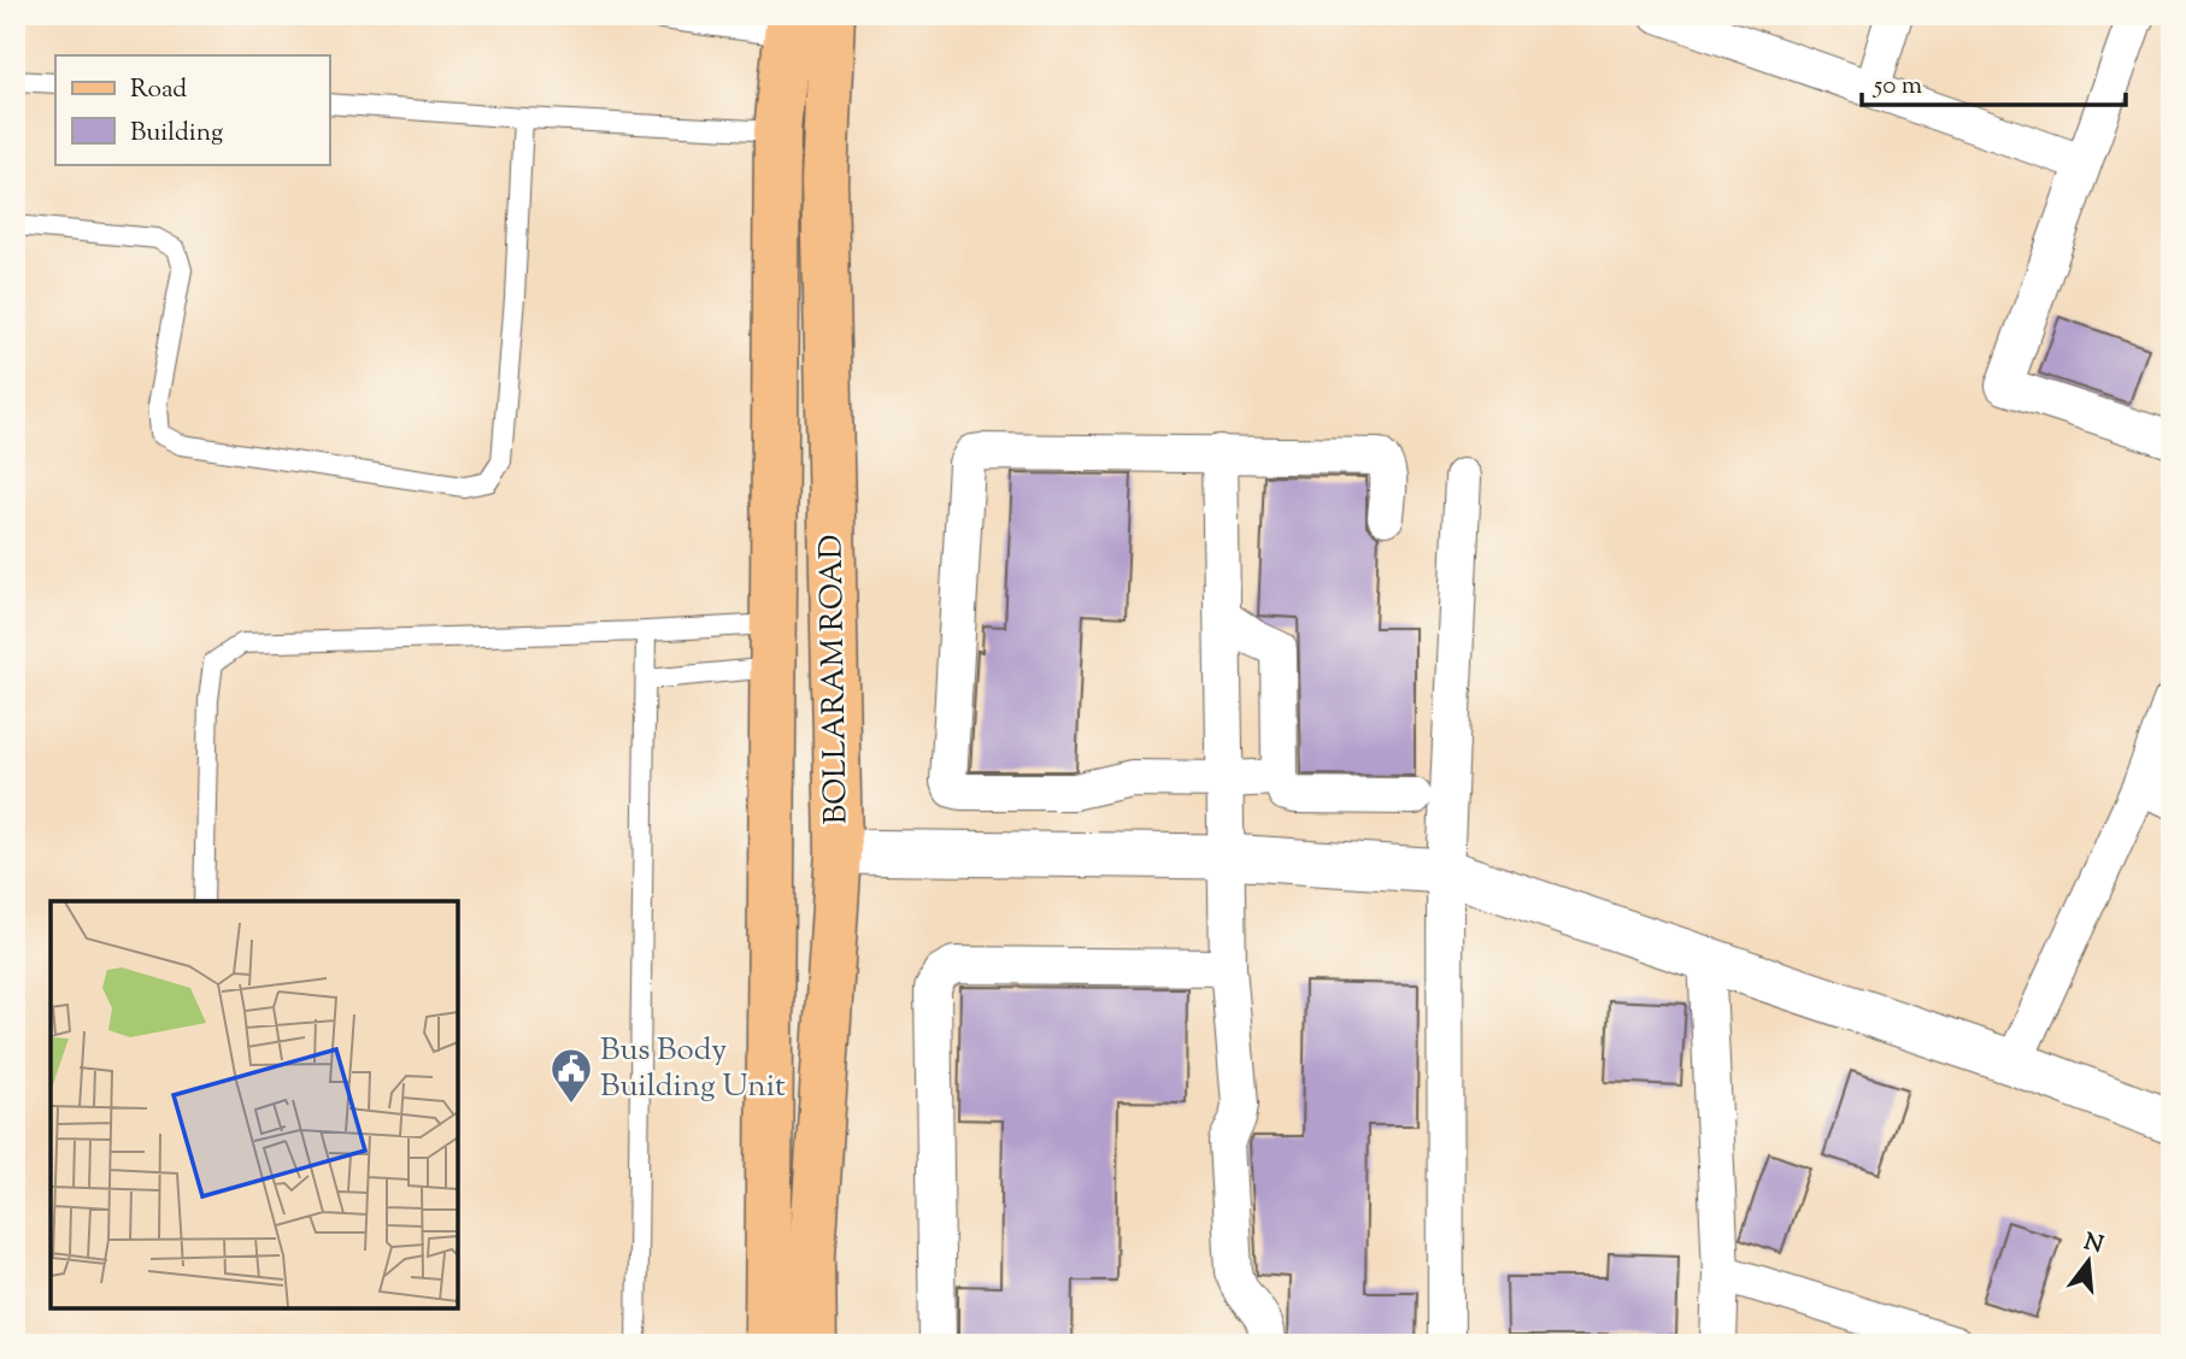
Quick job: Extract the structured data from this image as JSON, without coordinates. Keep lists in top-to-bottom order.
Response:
{
  "streets": {
    "main road": ["BOLLARAM ROAD"]
  },
  "places": {
    "public building": ["Bus Body Building Unit"]
  },
  "legend": ["Road", "Building"],
  "scale_bar": "50 m",
  "north": "top"
}
